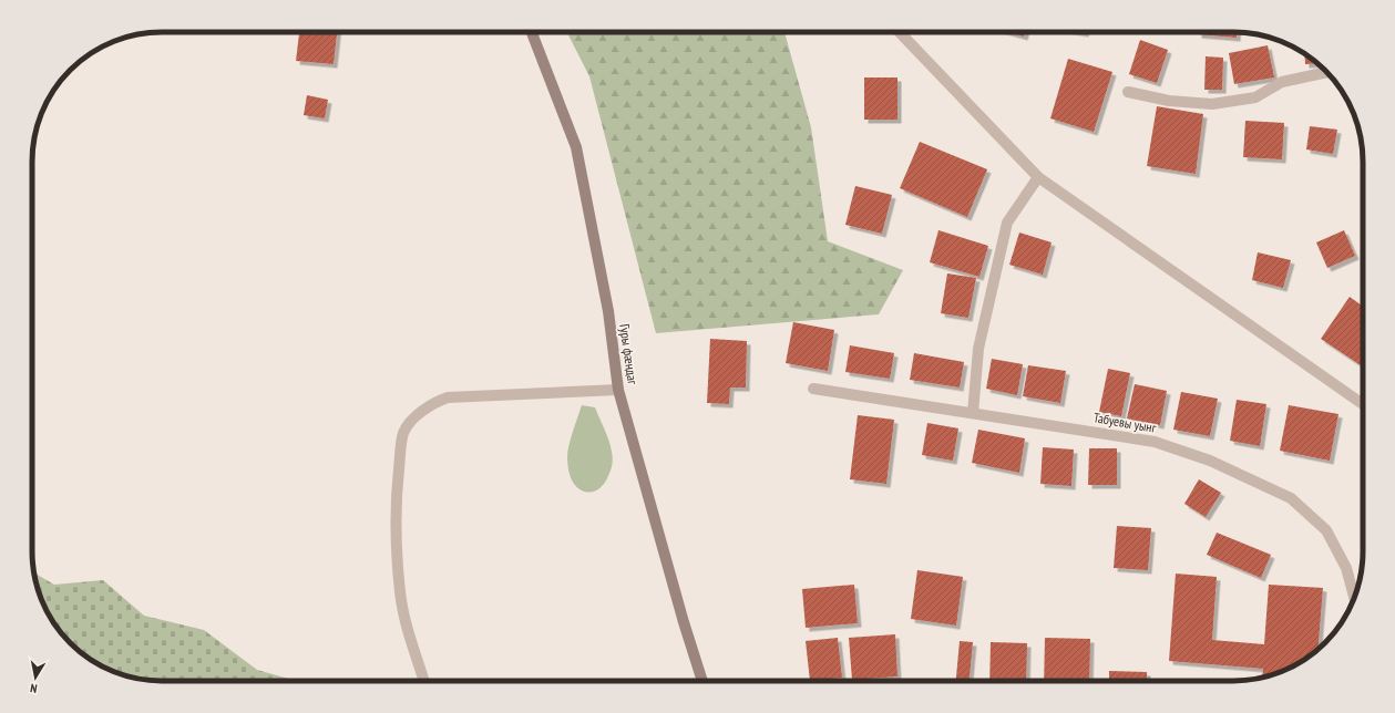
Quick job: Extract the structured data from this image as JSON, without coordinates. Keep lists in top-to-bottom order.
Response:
{
  "streets": {
    "main road": ["Гуры фӕндаг"],
    "street": ["Табуевы уынг"]
  },
  "north": "bottom"
}
